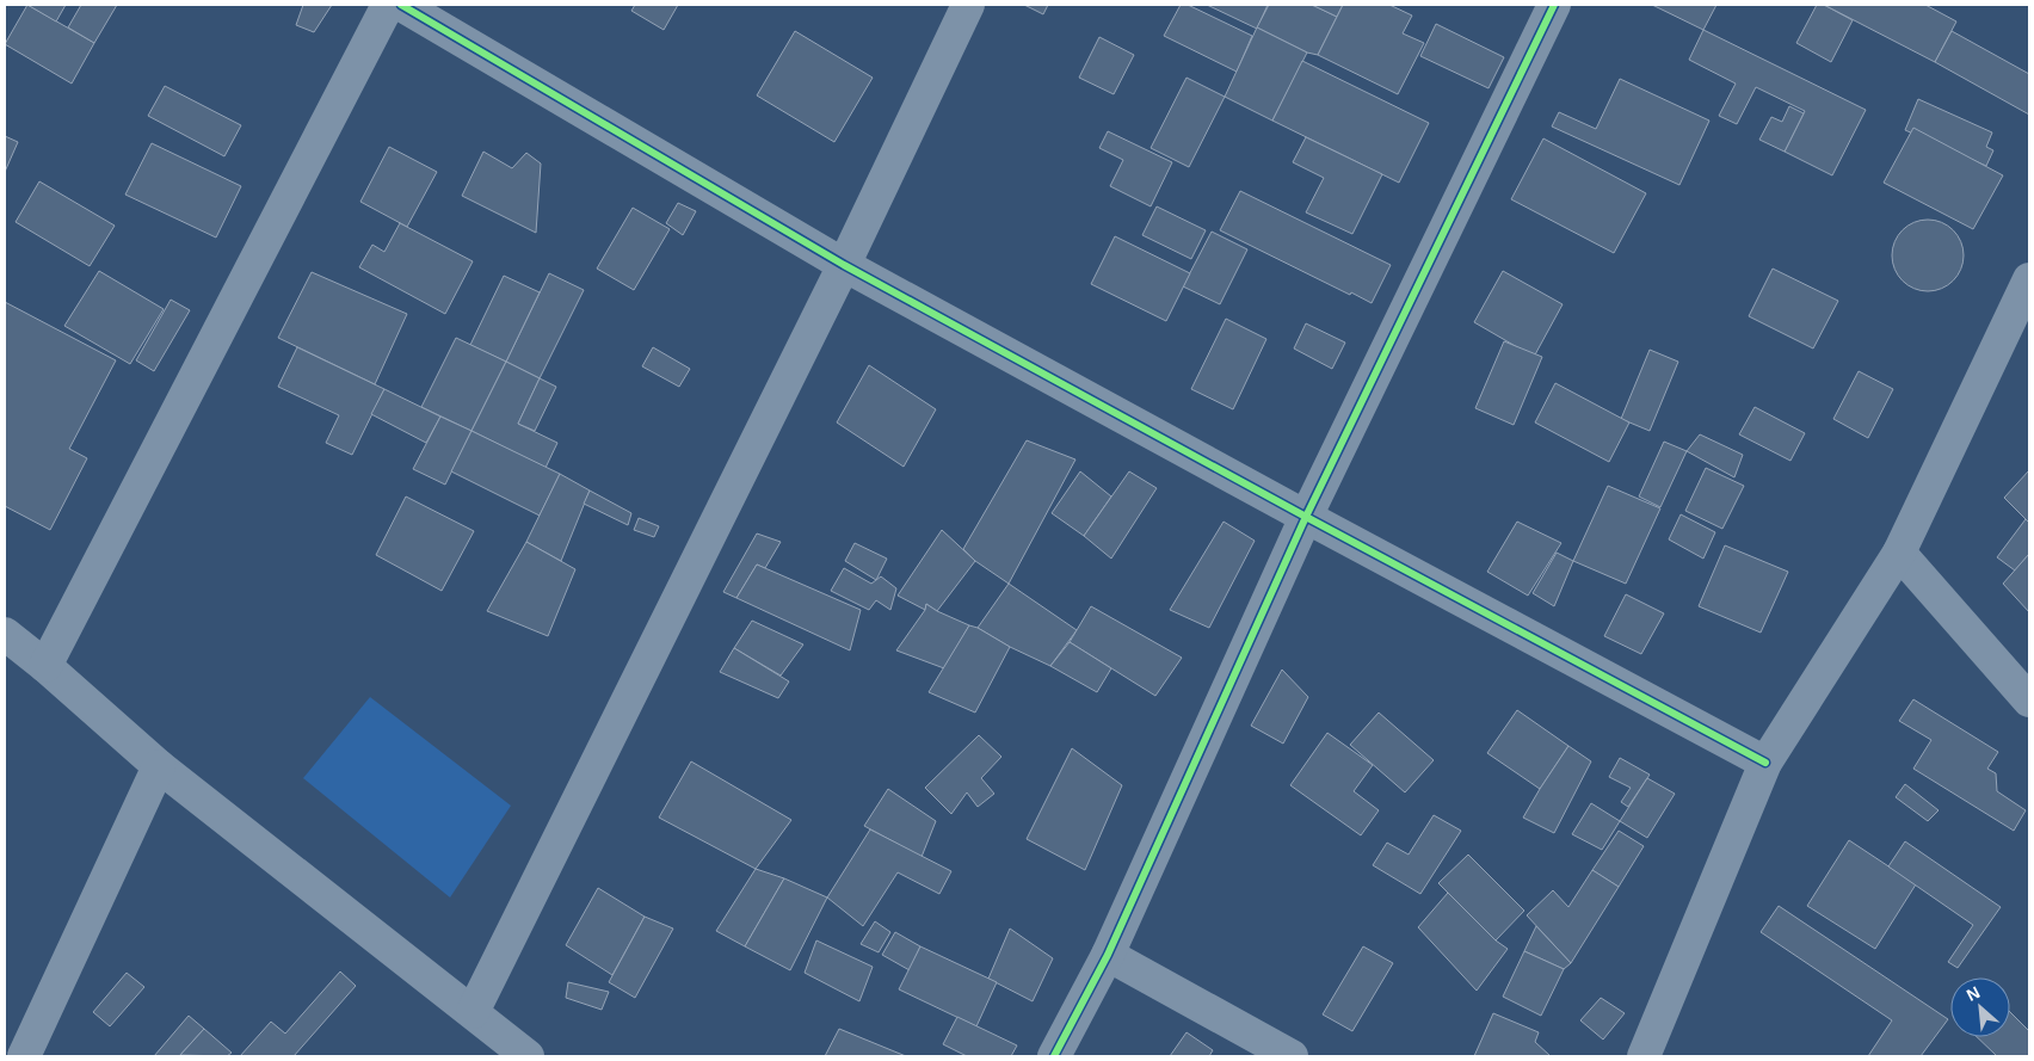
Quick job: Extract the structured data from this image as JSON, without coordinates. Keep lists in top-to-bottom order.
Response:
{
  "north": "top left"
}
